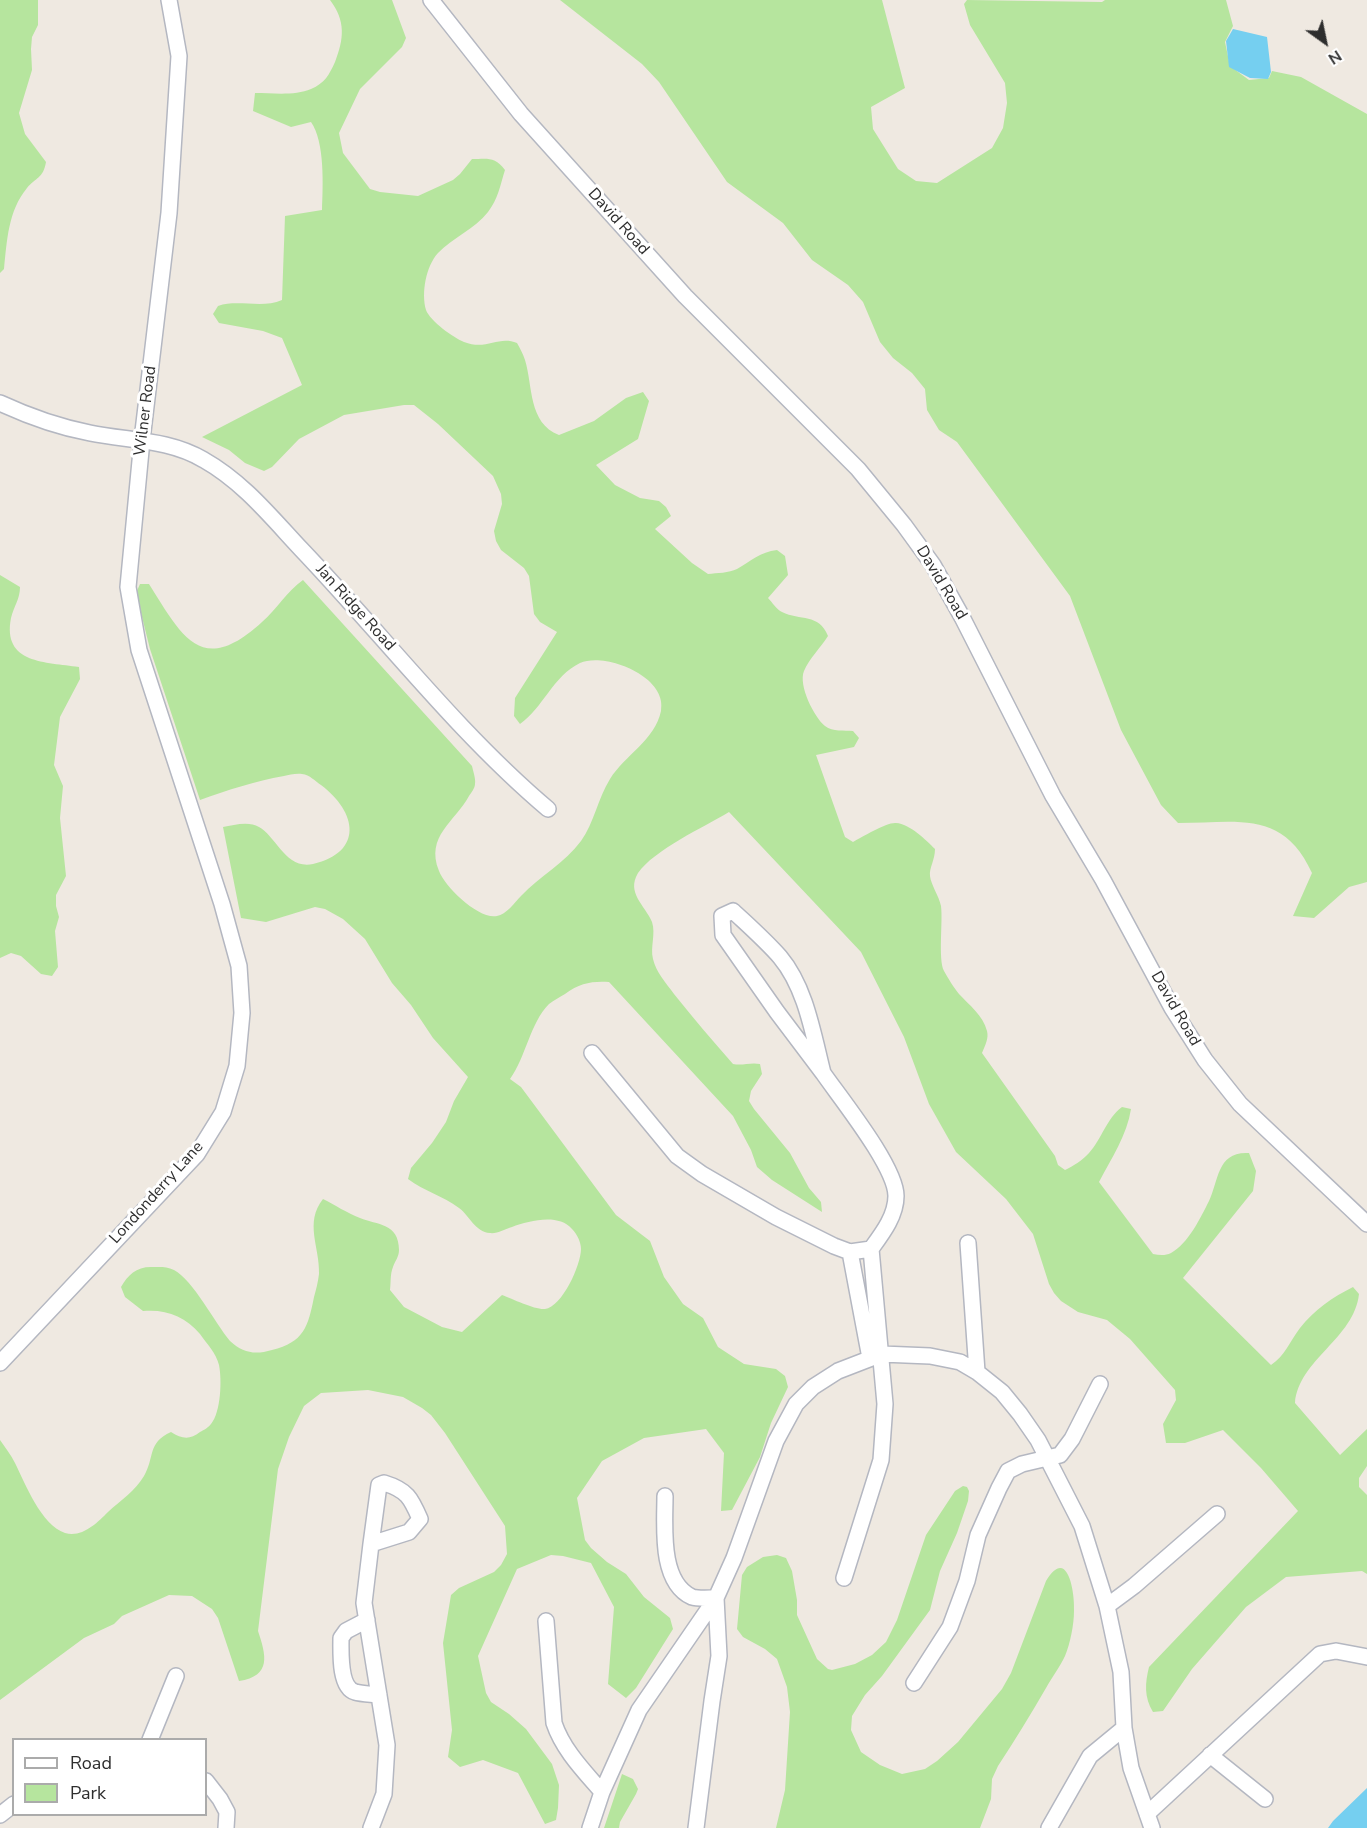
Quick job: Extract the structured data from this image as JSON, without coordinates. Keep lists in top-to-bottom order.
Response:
{
  "streets": {
    "street": [
      "David Road",
      "Wilner Road",
      "Jan Ridge Road",
      "Londonderry Lane"
    ]
  },
  "crossings": [
    ["Wilner Road", "Jan Ridge Road"],
    ["Wilner Road", "Londonderry Lane"]
  ],
  "legend": ["Road", "Park"],
  "north": "bottom right"
}
